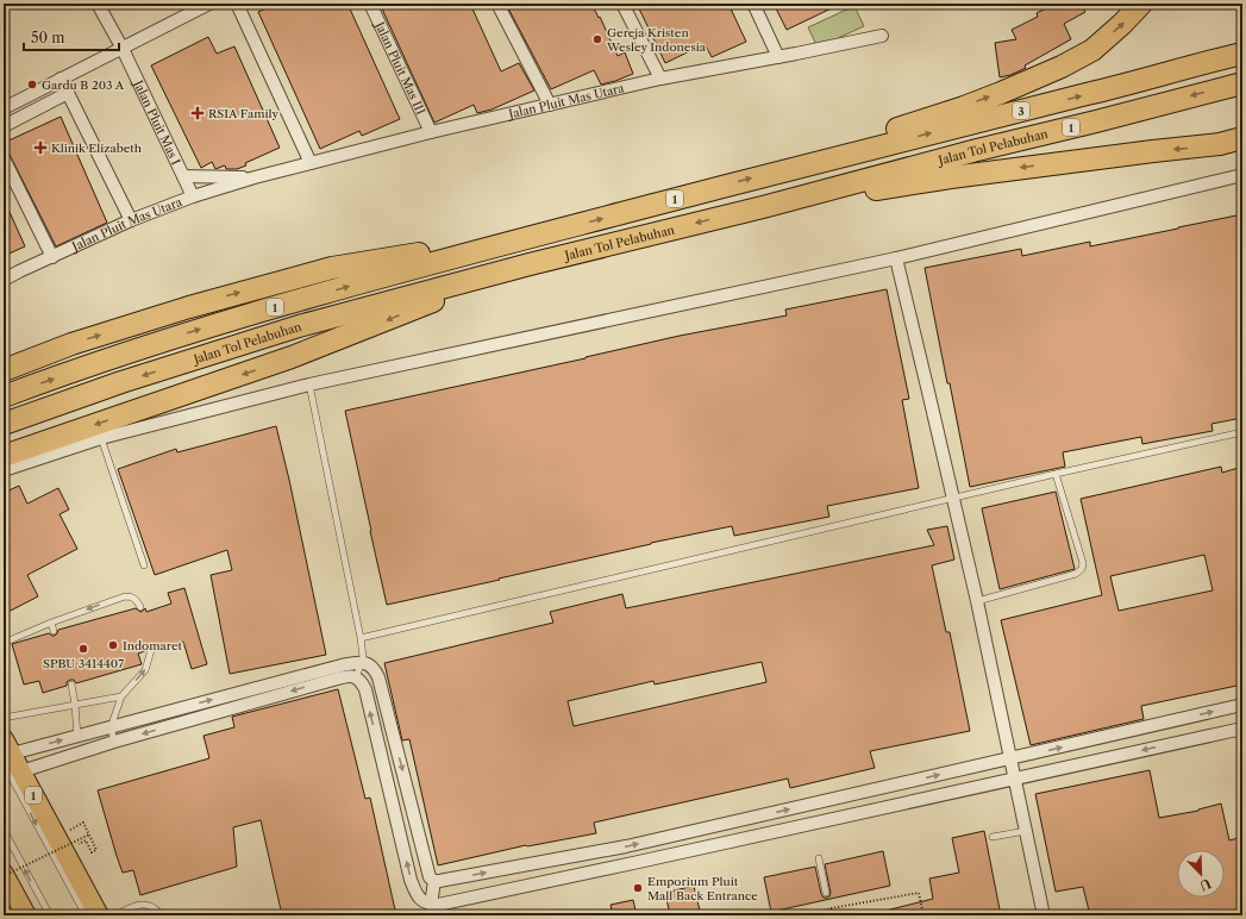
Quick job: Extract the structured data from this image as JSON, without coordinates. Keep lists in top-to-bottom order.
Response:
{
  "streets": {
    "highway": ["3", "1", "Jalan Tol Pelabuhan"],
    "street": ["Jalan Pluit Mas III", "Jalan Pluit Mas Utara", "Jalan Pluit Mas I"]
  },
  "crossings": [
    ["Jalan Pluit Mas III", "Jalan Pluit Mas Utara"],
    ["Jalan Pluit Mas Utara", "Jalan Pluit Mas I"],
    ["3", "Jalan Tol Pelabuhan"]
  ],
  "places": {
    "other": [
      "Gereja Kristen Wesley Indonesia",
      "Gardu B 203 A",
      "Indomaret",
      "SPBU 3414407",
      "Emporium Pluit Mall Back Entrance"
    ],
    "health": ["RSIA Family", "Klinik Elizabeth"]
  },
  "scale_bar": "50 m",
  "north": "bottom right"
}
